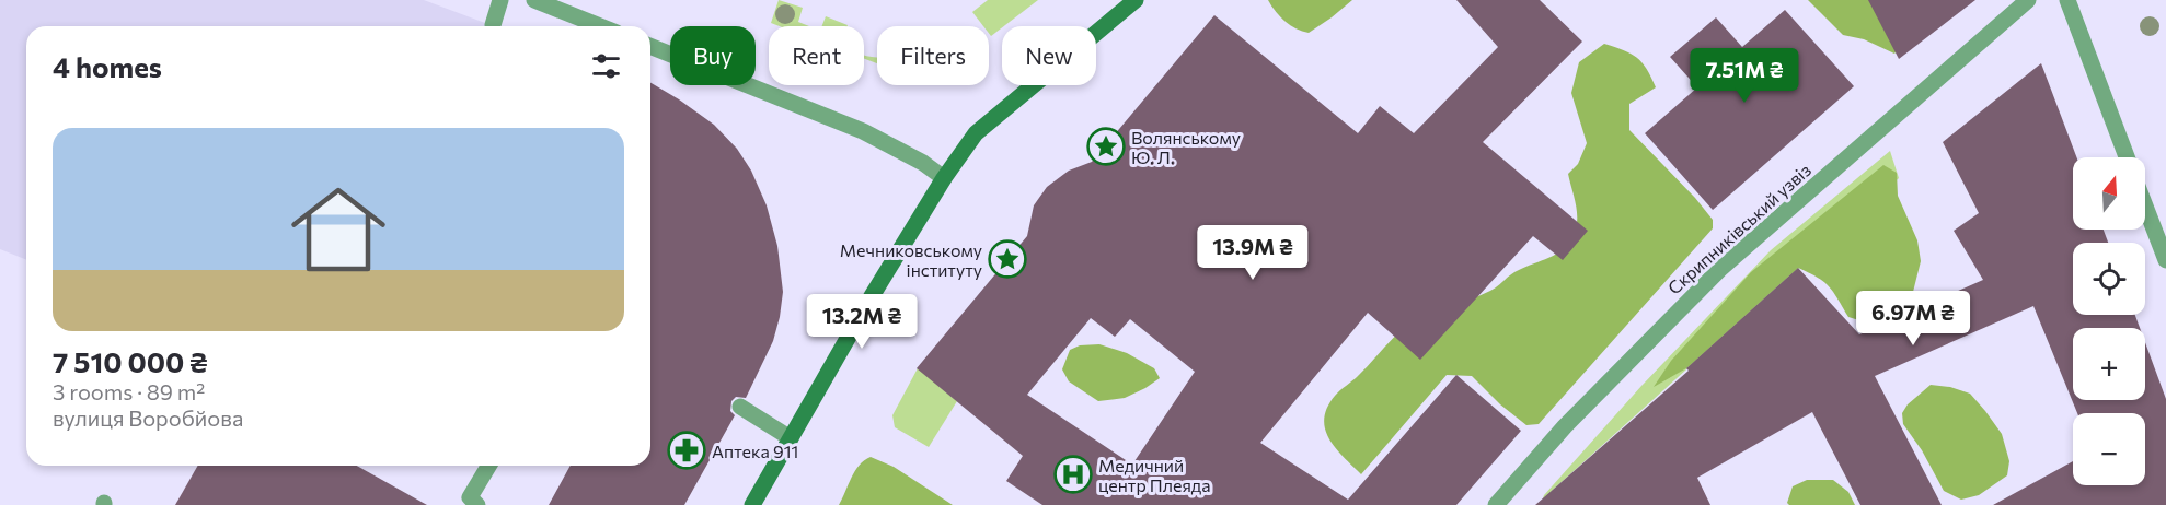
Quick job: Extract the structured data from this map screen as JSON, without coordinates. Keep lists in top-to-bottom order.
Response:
{
  "streets": {
    "street": ["Скрипниківський узвіз"]
  },
  "places": {
    "place": ["Волянському Ю. Л.", "Мечниковському інституту"],
    "pharmacy": ["Аптека 911"],
    "hospital": ["Медичний центр Плеяда"]
  },
  "north": "top",
  "page": {
    "chip": [
      "Buy",
      "Rent",
      "Filters",
      "New"
    ],
    "heading": "4 homes",
    "price": [
      "7.51M ₴",
      "13.9M ₴",
      "6.97M ₴",
      "13.2M ₴"
    ],
    "list": [
      {
        "name": "7 510 000 ₴",
        "note": "3 rooms · 89 m² · вулиця Воробйова"
      }
    ],
    "map_buttons": ["+", "−"]
  }
}
